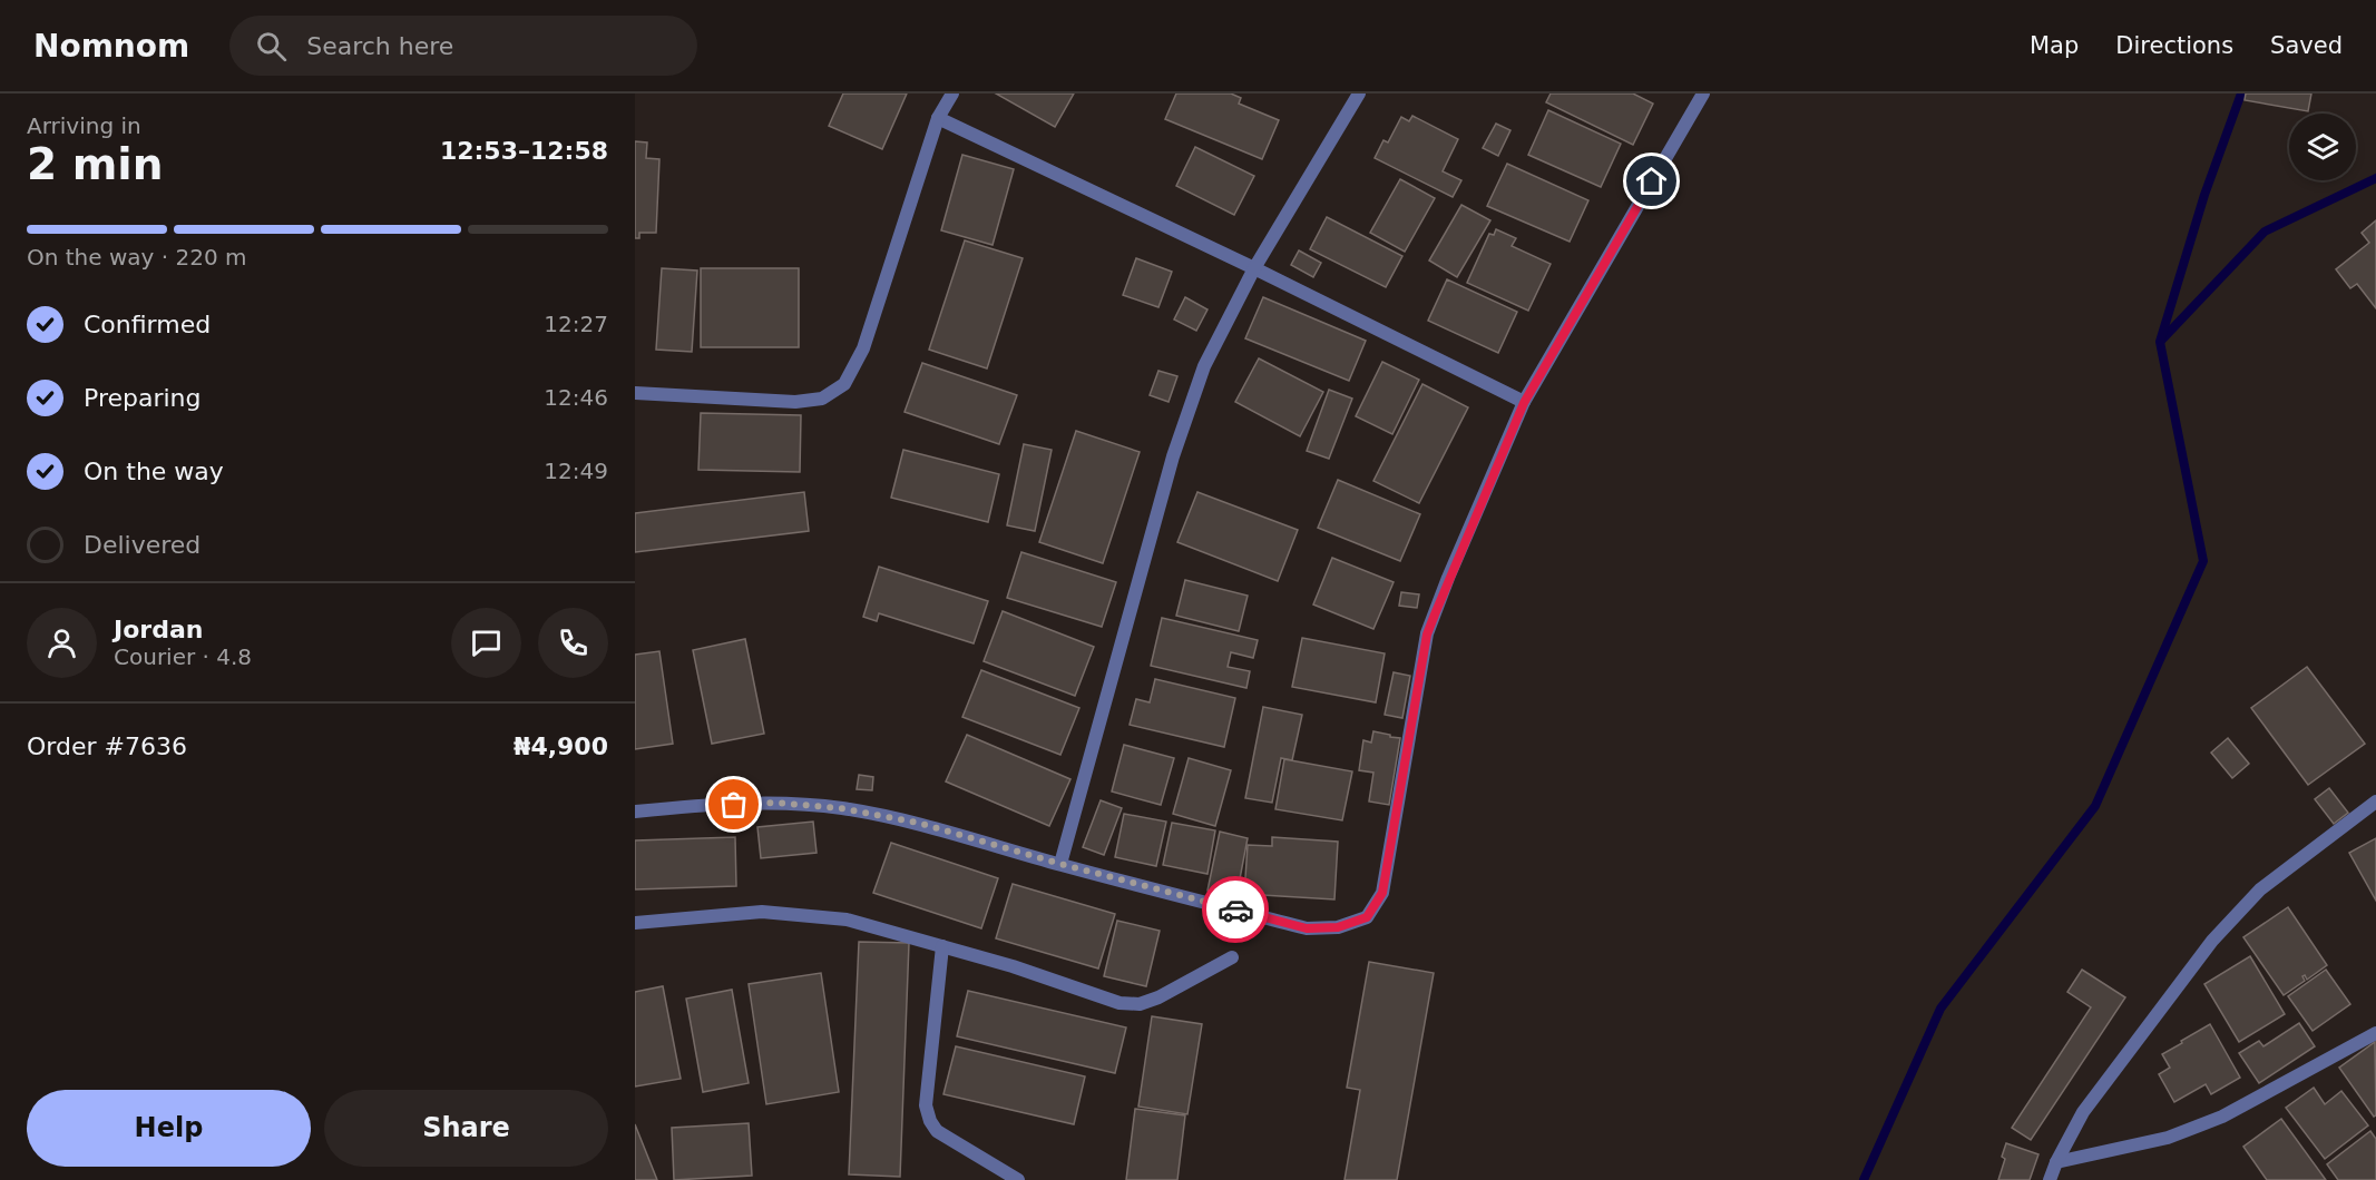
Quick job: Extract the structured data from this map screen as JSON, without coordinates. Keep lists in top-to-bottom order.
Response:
{
  "page": {
    "header": "Nomnom",
    "search": "Search here",
    "nav": ["Map", "Directions", "Saved"],
    "heading": ["2 min", "Arriving in", "12:53–12:58"],
    "panel": [
      "Jordan",
      "Courier · 4.8",
      "Order #7636",
      "₦4,900"
    ],
    "bar": "On the way · 220 m",
    "list": [
      ["Confirmed", "12:27"],
      ["Preparing", "12:46"],
      ["On the way", "12:49"],
      "Delivered"
    ],
    "buttons": ["Help", "Share"]
  }
}
